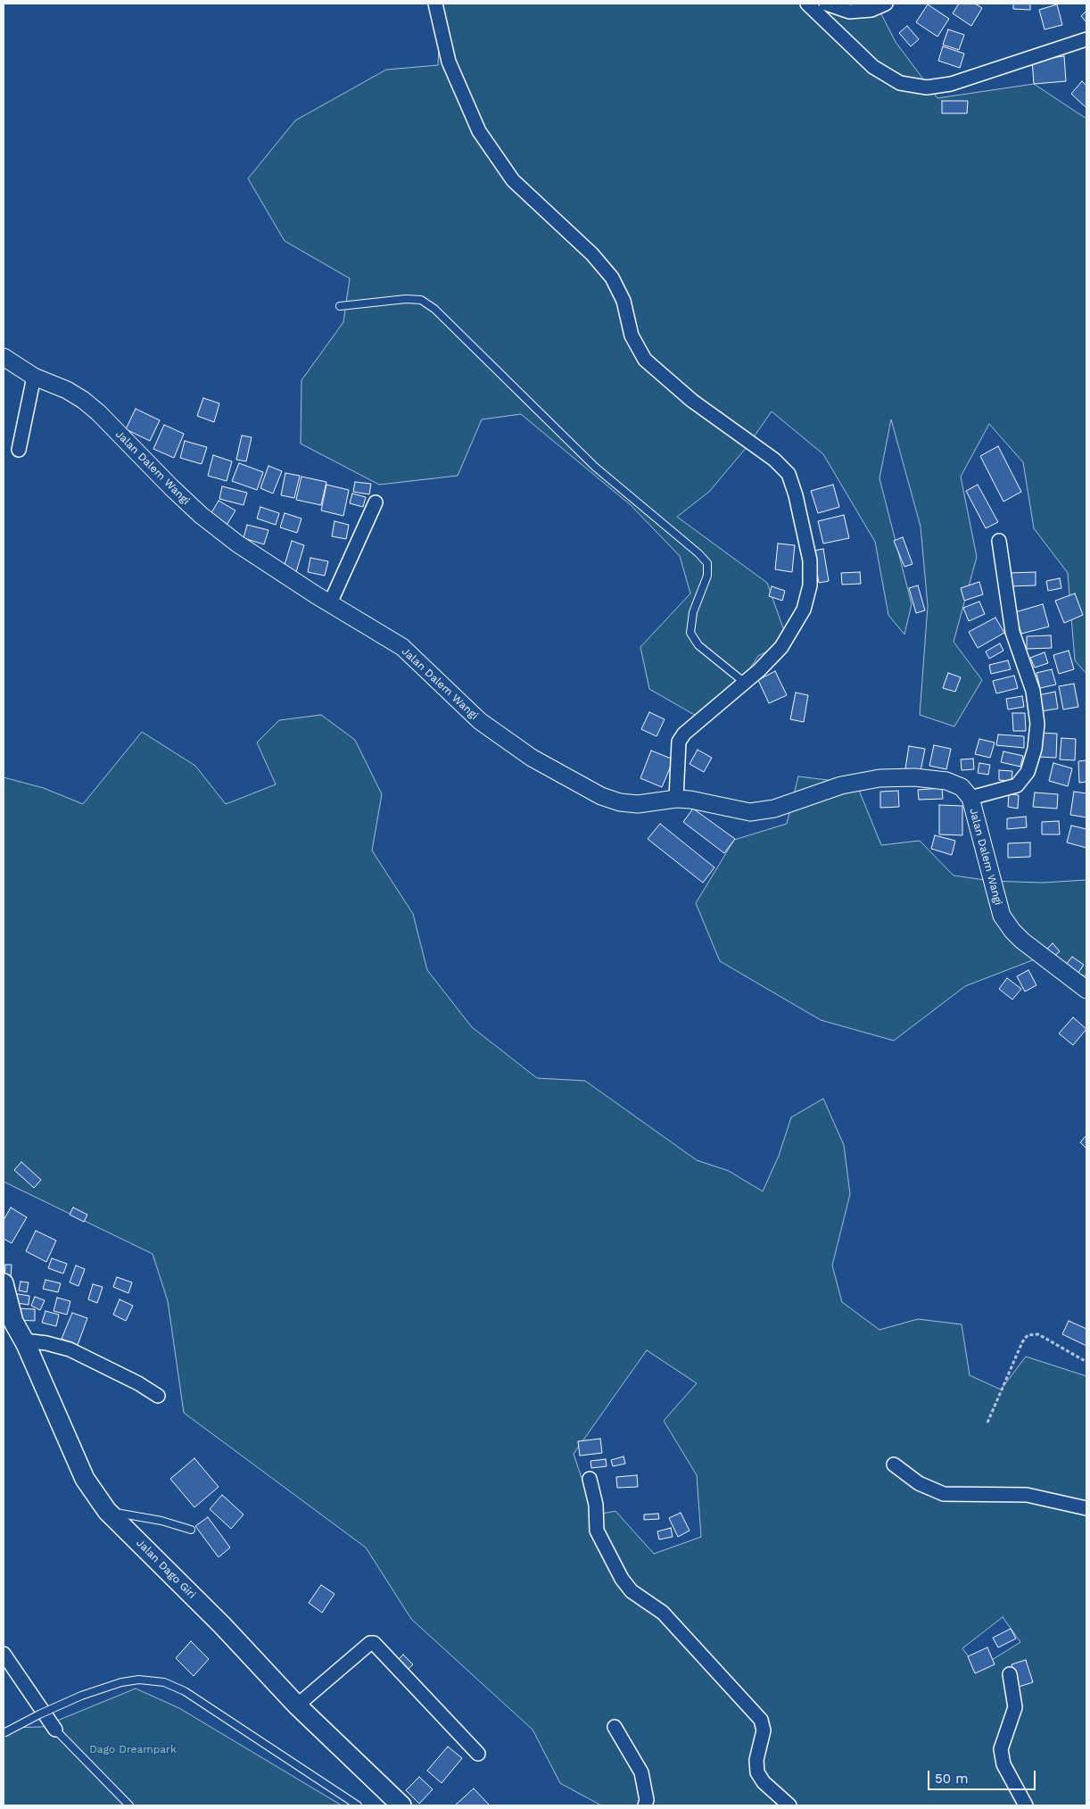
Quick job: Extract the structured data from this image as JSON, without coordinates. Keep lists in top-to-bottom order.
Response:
{
  "streets": {
    "main road": ["Jalan Dago Giri"],
    "street": ["Jalan Dalem Wangi"]
  },
  "parks": ["Dago Dreampark"],
  "scale_bar": "50 m"
}
